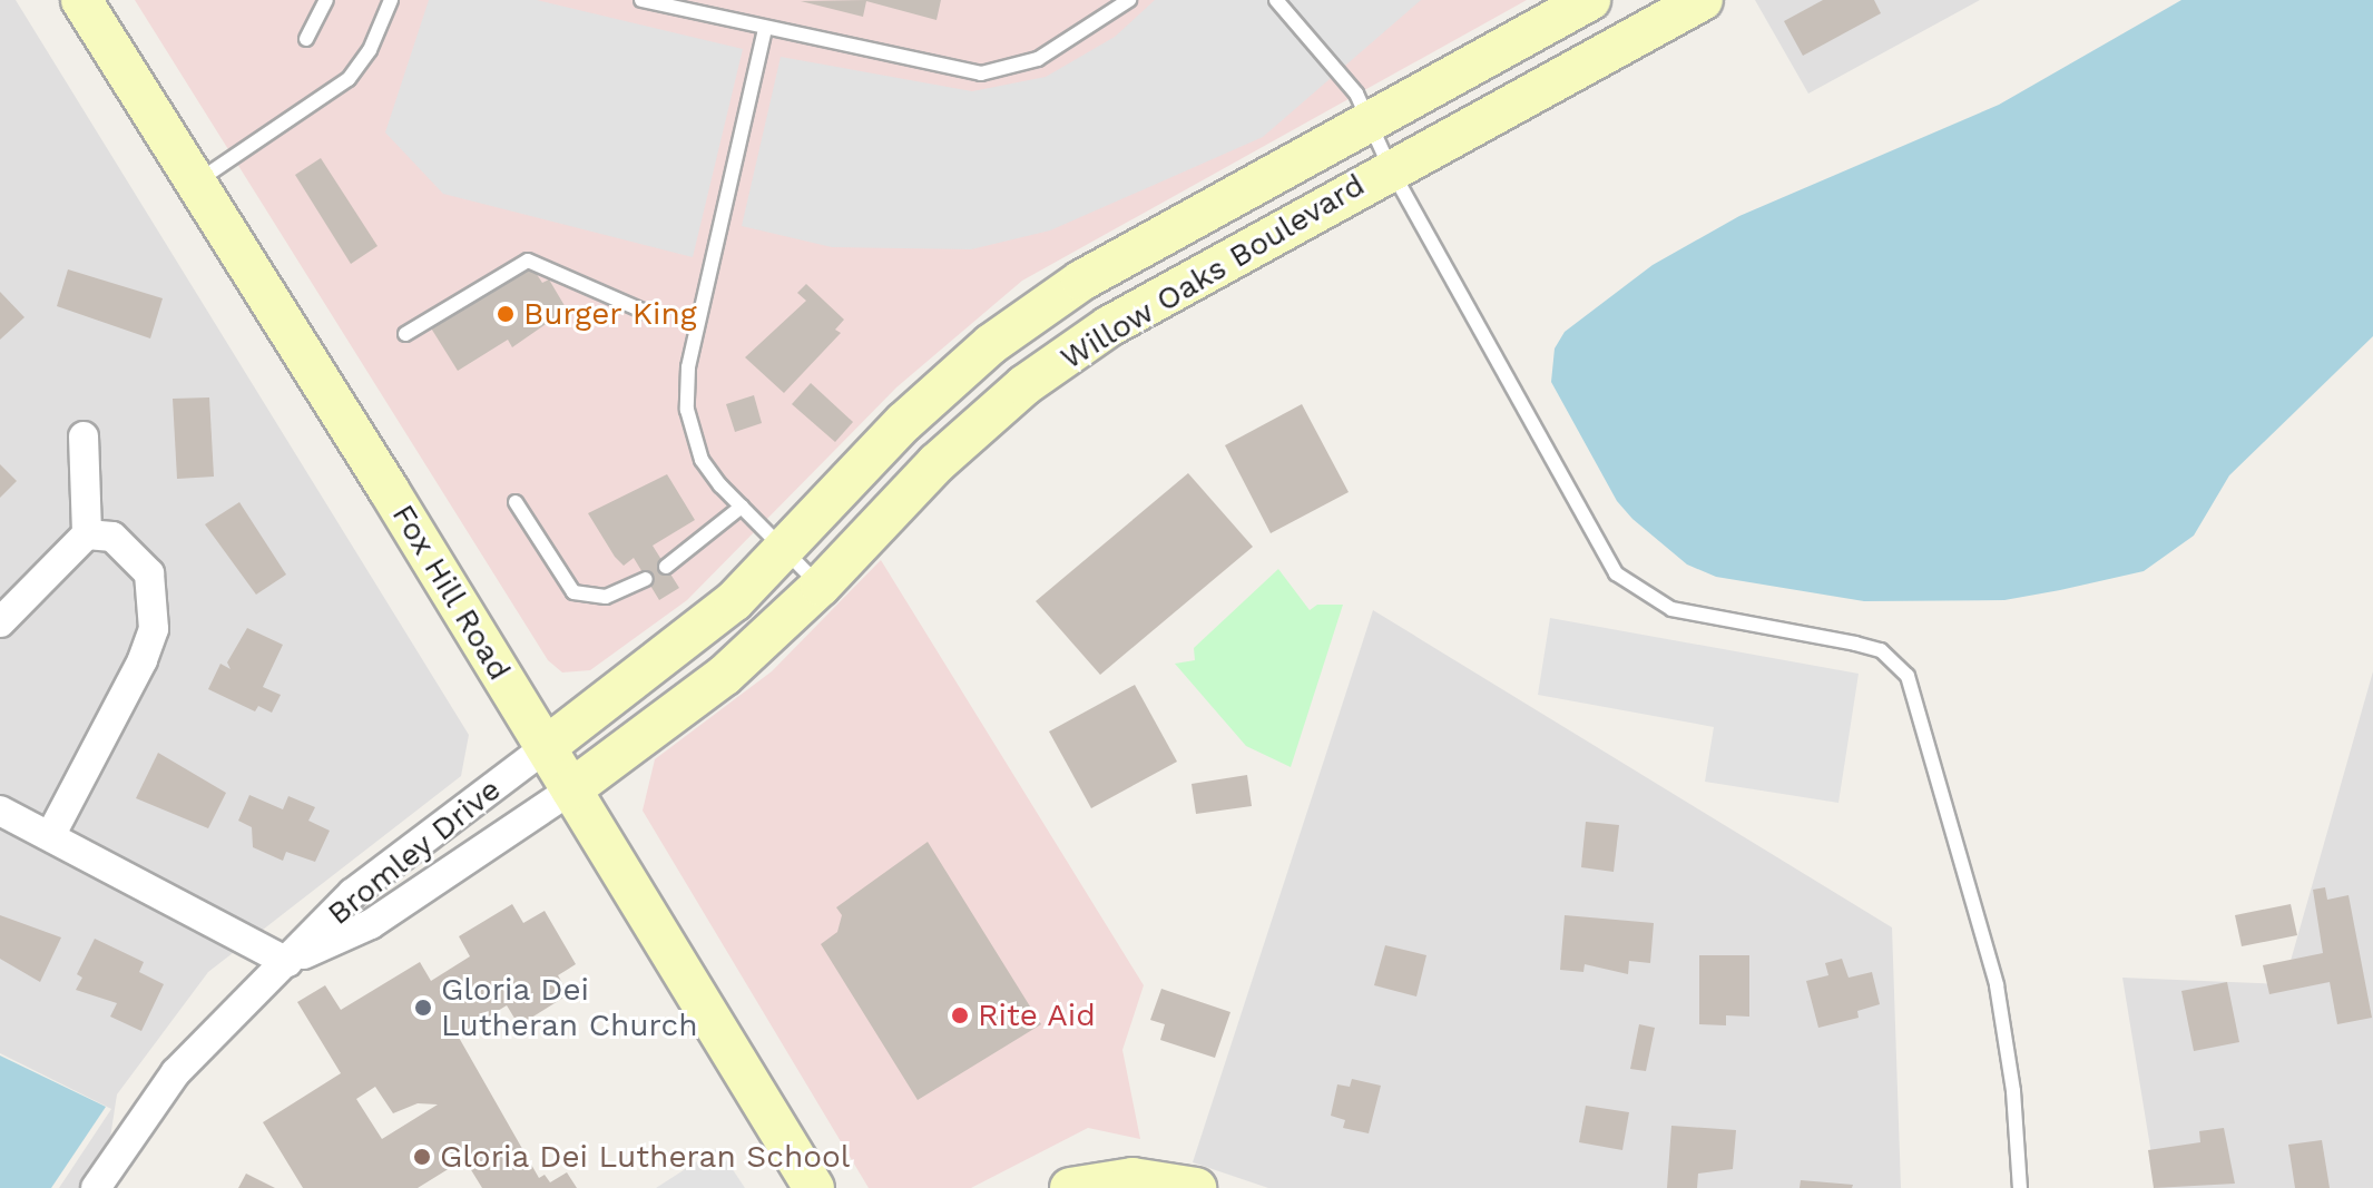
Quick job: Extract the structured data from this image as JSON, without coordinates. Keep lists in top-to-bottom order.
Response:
{
  "streets": {
    "street": ["Willow Oaks Boulevard", "Fox Hill Road", "Bromley Drive"]
  },
  "crossings": [
    ["Willow Oaks Boulevard", "Fox Hill Road"],
    ["Willow Oaks Boulevard", "Bromley Drive"],
    ["Fox Hill Road", "Bromley Drive"]
  ],
  "places": [
    "Burger King",
    "Gloria Dei Lutheran Church",
    "Rite Aid",
    "Gloria Dei Lutheran School"
  ]
}
